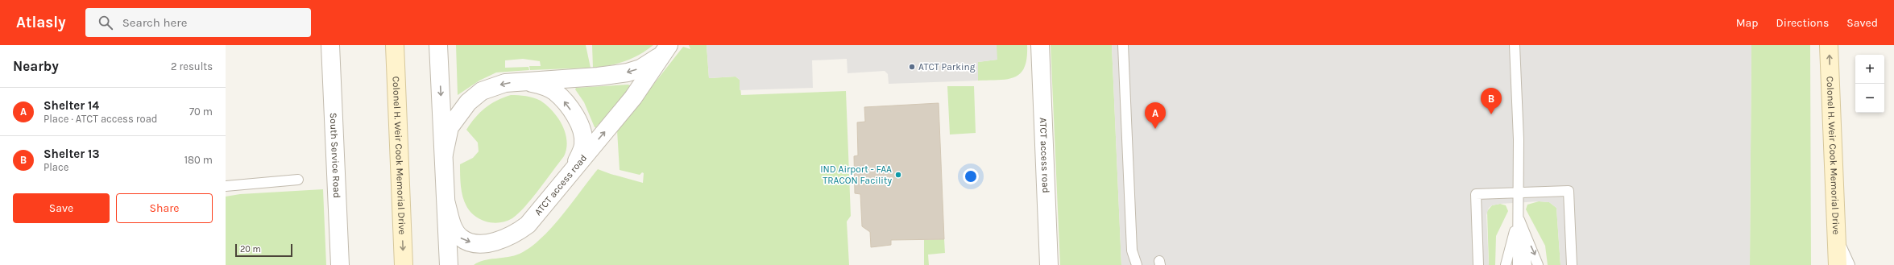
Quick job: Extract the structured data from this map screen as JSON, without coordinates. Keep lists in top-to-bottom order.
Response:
{
  "streets": {
    "street": ["South Service Road", "Colonel H. Weir Cook Memorial Drive", "ATCT access road"]
  },
  "places": ["ATCT Parking", "IND Airport - FAA TRACON Facility"],
  "scale_bar": "20 m",
  "page": {
    "header": "Atlasly",
    "search": "Search here",
    "nav": ["Map", "Directions", "Saved"],
    "heading": ["Nearby", "2 results"],
    "map_buttons": ["+", "−"],
    "list": [
      {
        "mark": "A",
        "name": "Shelter 14",
        "note": "Place · ATCT access road",
        "value": "70 m"
      },
      {
        "mark": "B",
        "name": "Shelter 13",
        "note": "Place",
        "value": "180 m"
      }
    ],
    "pins": ["B", "A"],
    "buttons": ["Save", "Share"],
    "scale": "20 m"
  }
}
